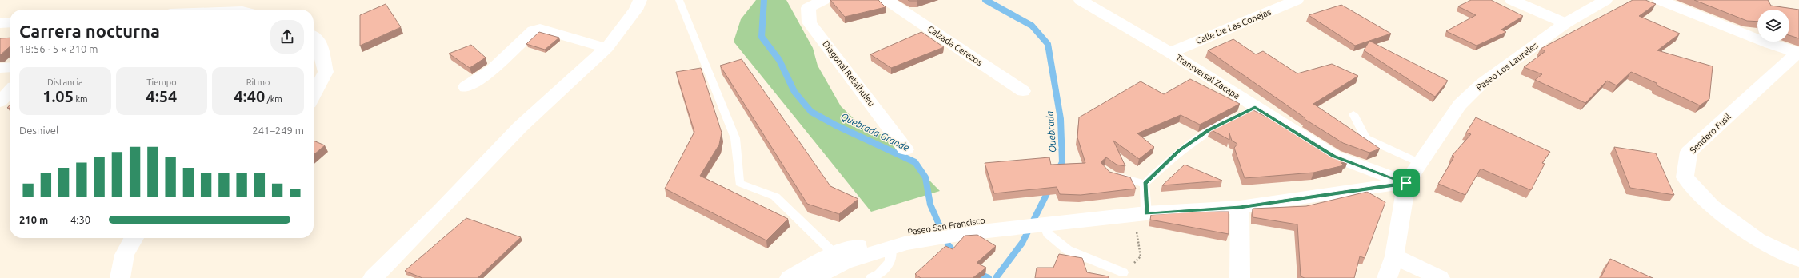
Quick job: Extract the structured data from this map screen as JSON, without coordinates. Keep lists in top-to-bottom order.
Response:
{
  "streets": {
    "street": [
      "Calle De Las Conejas",
      "Calzada Cerezos",
      "Paseo Los Laureles",
      "Diagonal Retalhuleu",
      "Transversal Zacapa",
      "Sendero Fusil",
      "Paseo San Francisco"
    ]
  },
  "crossings": [
    ["Calle De Las Conejas", "Transversal Zacapa"],
    ["Paseo Los Laureles", "Transversal Zacapa"],
    ["Paseo Los Laureles", "Paseo San Francisco"],
    ["Transversal Zacapa", "Paseo San Francisco"]
  ],
  "water": ["Quebrada Grande", "Quebrada"],
  "page": {
    "heading": ["Carrera nocturna", "18:56 · 5 × 210 m"],
    "stats": [
      ["Distancia", "1.05 km"],
      ["Tiempo", "4:54"],
      ["Ritmo", "4:40 /km"]
    ],
    "chart": ["Desnivel", "241–249 m"],
    "list": [
      {
        "name": "210 m",
        "note": "4:30"
      }
    ]
  }
}
